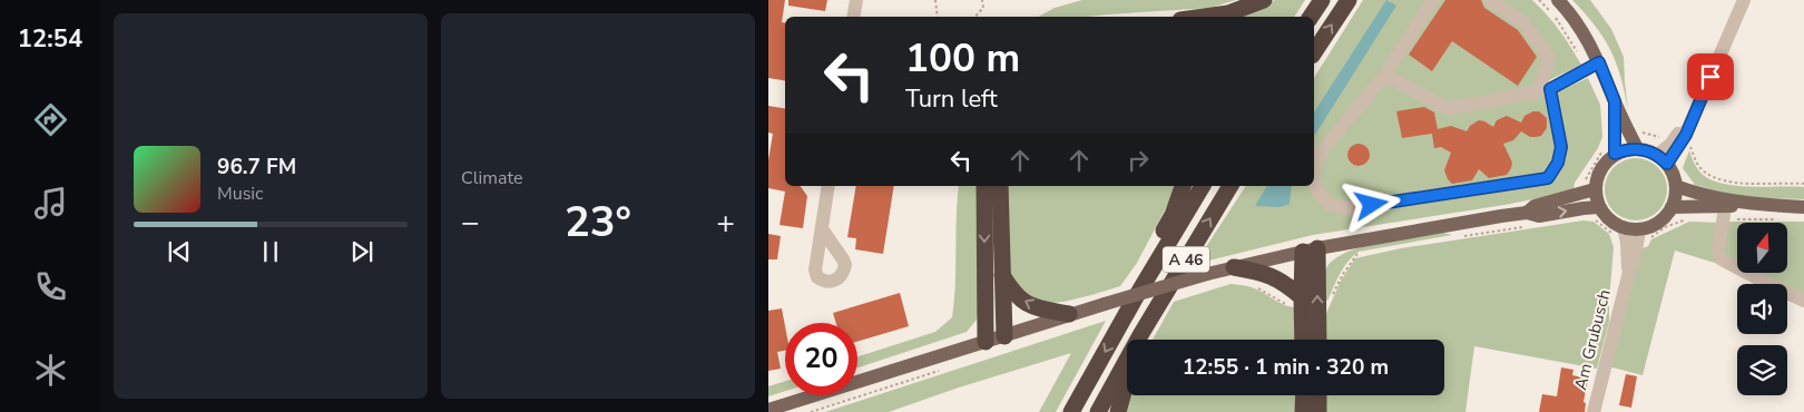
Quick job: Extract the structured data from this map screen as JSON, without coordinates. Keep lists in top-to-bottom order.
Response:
{
  "streets": {
    "highway": ["A 46"],
    "street": ["Am Grubusch"]
  },
  "north": "top",
  "page": {
    "tabs": "12:54",
    "tile": "Climate",
    "turn": ["100 m", "Turn left"],
    "song": ["96.7 FM", "Music"],
    "heat": ["−", "23°", "+"],
    "limit": "20",
    "trip": "12:55 · 1 min · 320 m"
  }
}
